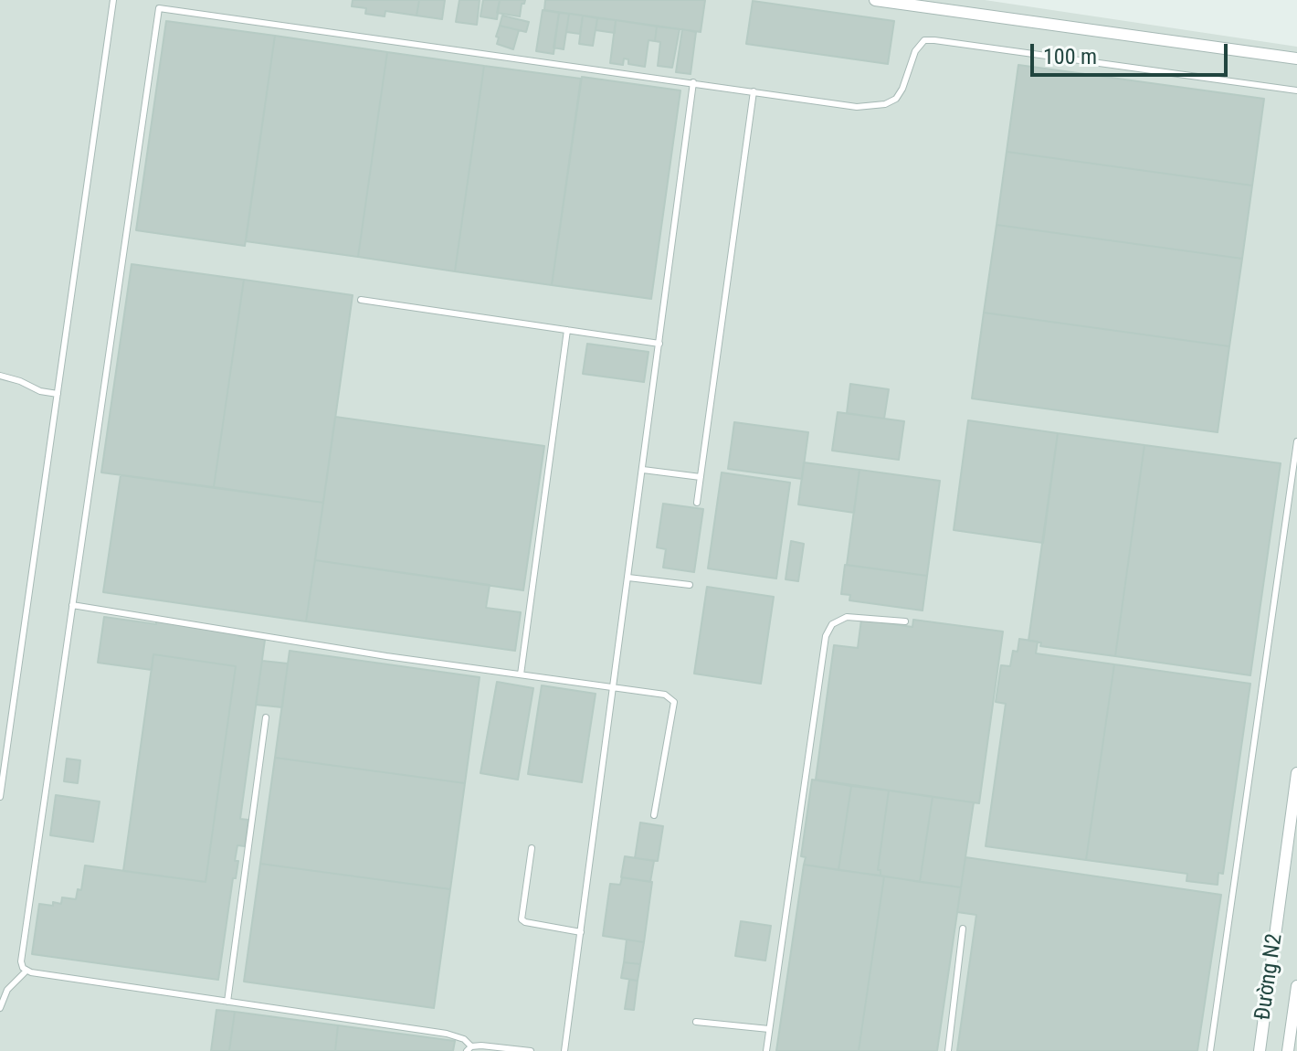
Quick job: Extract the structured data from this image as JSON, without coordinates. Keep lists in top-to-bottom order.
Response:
{
  "streets": {
    "street": ["Đường N2"]
  },
  "scale_bar": "100 m"
}
